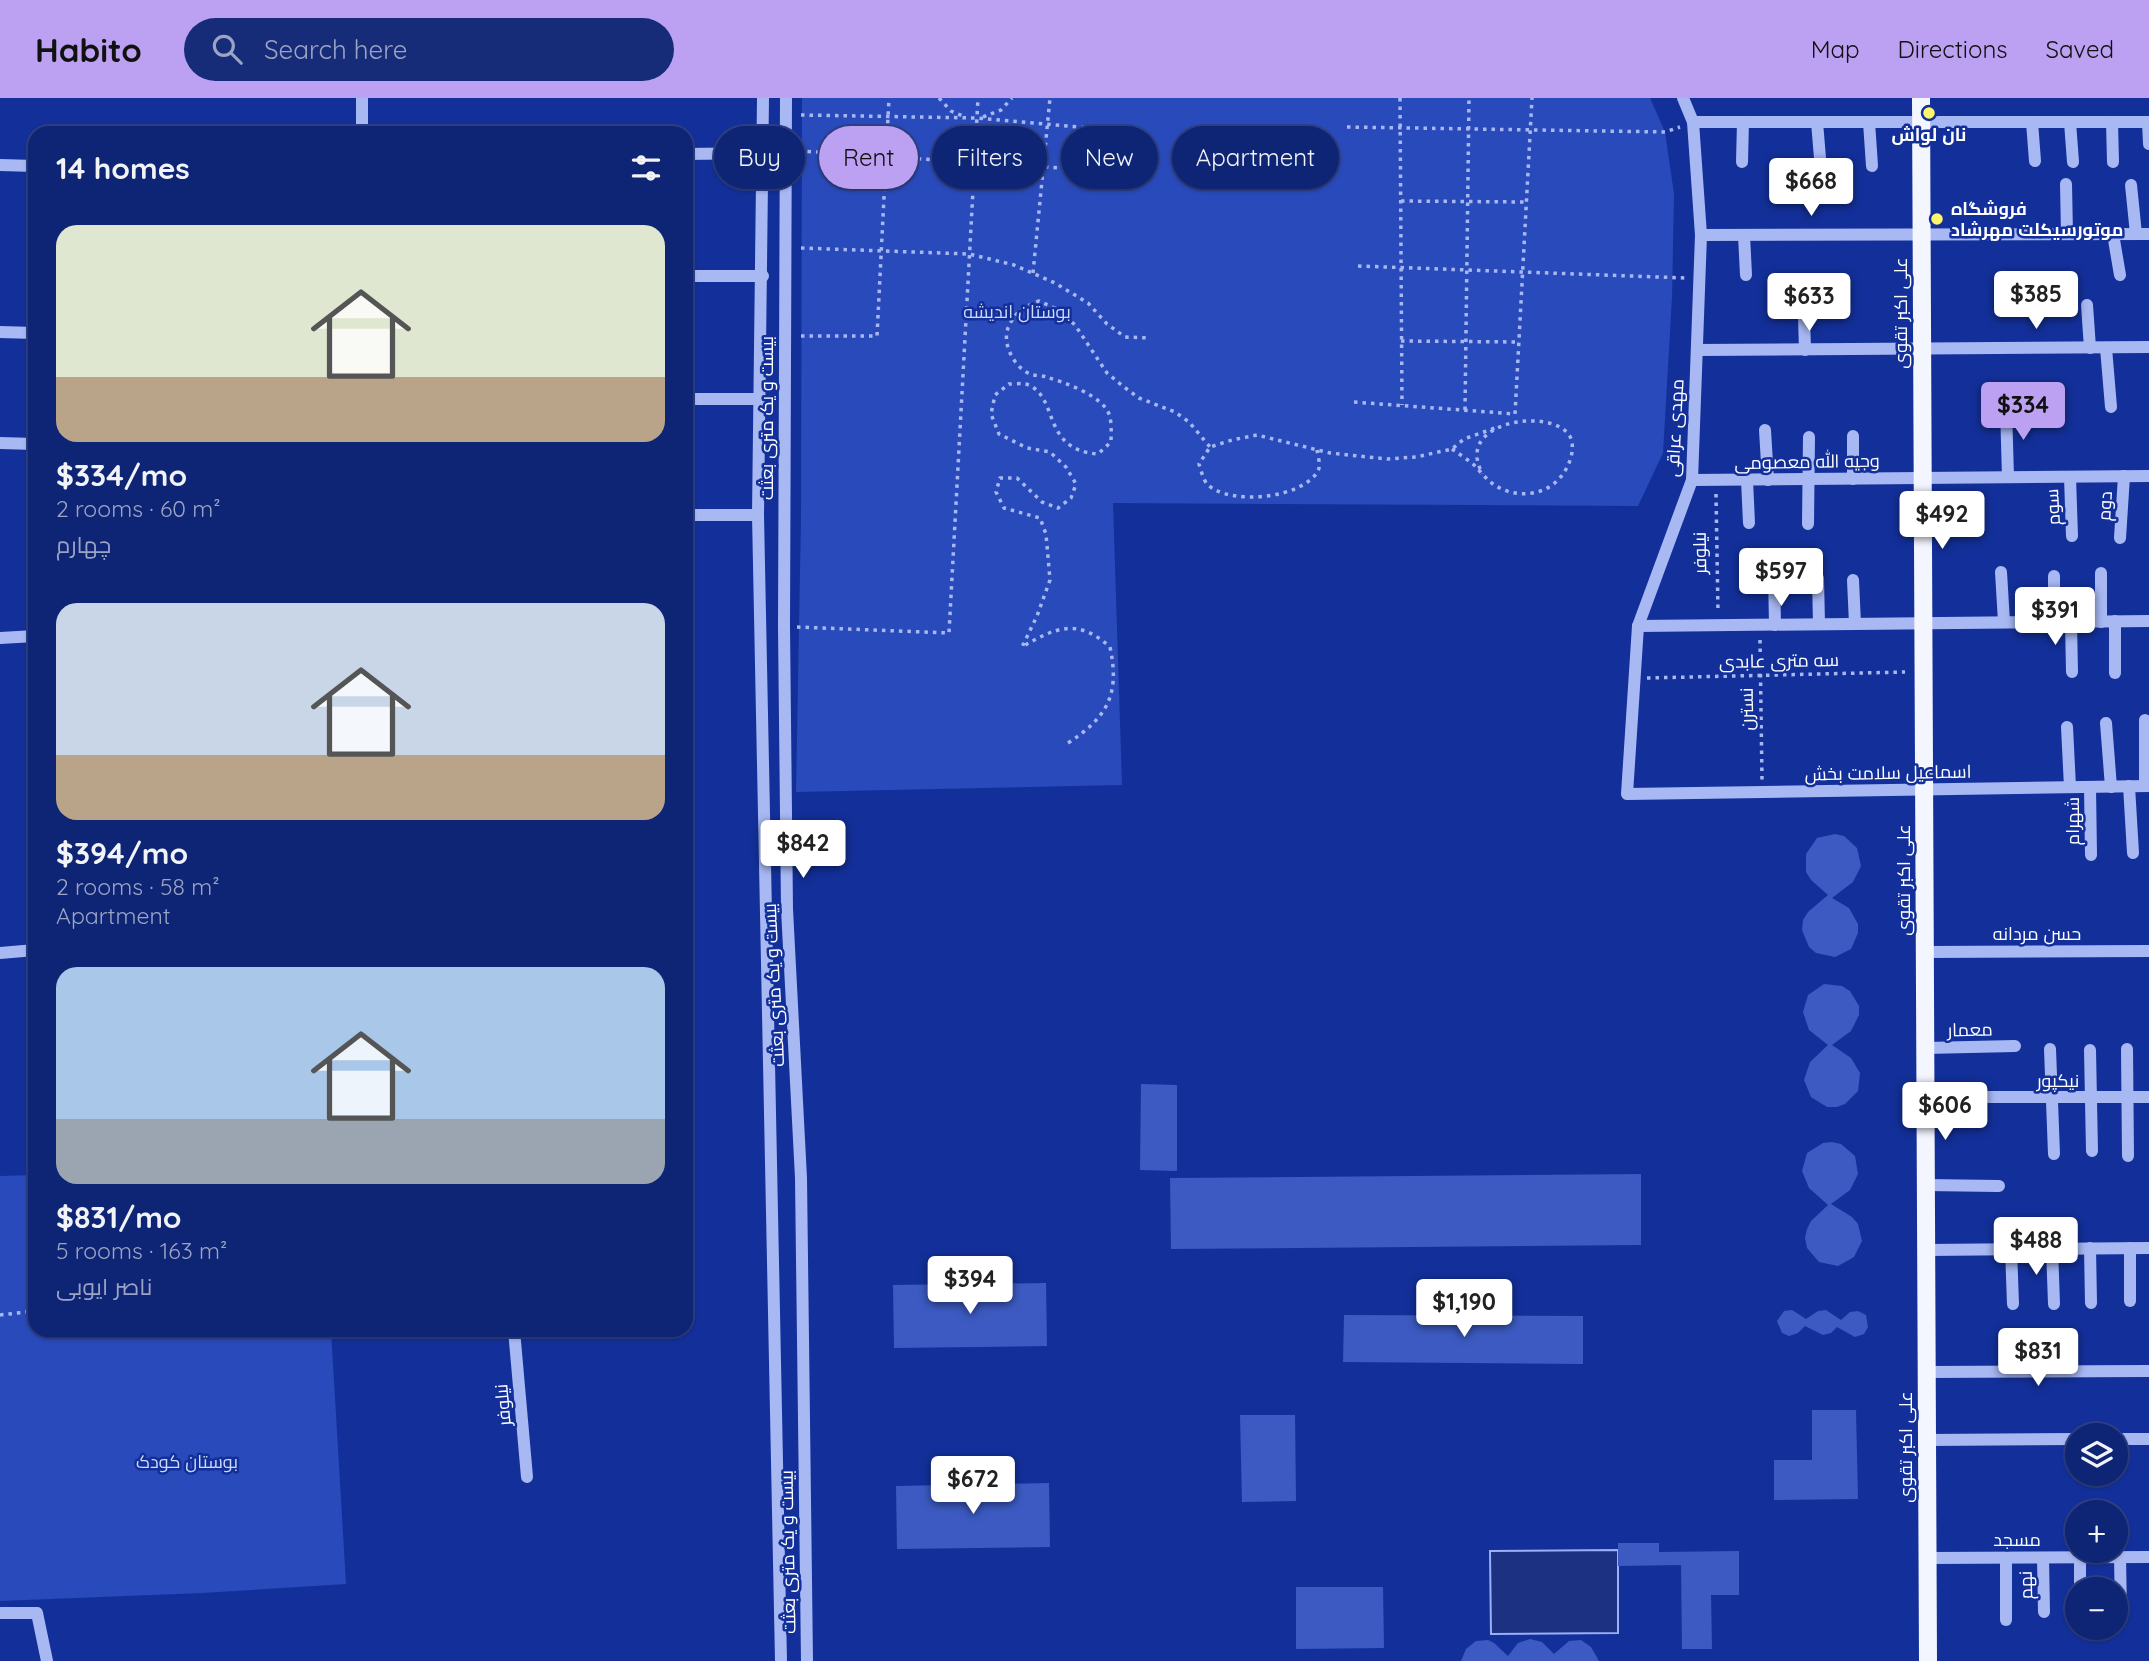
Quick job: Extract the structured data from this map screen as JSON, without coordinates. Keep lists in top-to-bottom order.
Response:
{
  "streets": {
    "main road": ["علی اکبر تقوی"],
    "street": [
      "بیست و یک متری بعثت",
      "مهدی عراقی",
      "وجیه الله معصومی",
      "دوم",
      "سوم",
      "نیلوفر",
      "اسماعیل سلامت بخش",
      "شهرام",
      "حسن مردانه",
      "معمار",
      "نیکپور",
      "مسجد",
      "نهم"
    ],
    "path": ["سه متری عابدی", "نسترن"]
  },
  "crossings": [
    ["علی اکبر تقوی", "وجیه الله معصومی"],
    ["علی اکبر تقوی", "سه متری عابدی"],
    ["علی اکبر تقوی", "اسماعیل سلامت بخش"],
    ["علی اکبر تقوی", "حسن مردانه"],
    ["علی اکبر تقوی", "معمار"],
    ["علی اکبر تقوی", "نیکپور"],
    ["علی اکبر تقوی", "مسجد"],
    ["مهدی عراقی", "وجیه الله معصومی"],
    ["مهدی عراقی", "سه متری عابدی"],
    ["مهدی عراقی", "اسماعیل سلامت بخش"],
    ["وجیه الله معصومی", "دوم"],
    ["وجیه الله معصومی", "سوم"],
    ["وجیه الله معصومی", "نیلوفر"],
    ["سه متری عابدی", "نسترن"],
    ["نسترن", "اسماعیل سلامت بخش"],
    ["اسماعیل سلامت بخش", "شهرام"],
    ["مسجد", "نهم"]
  ],
  "parks": ["بوستان اندیشه", "بوستان کودک"],
  "places": ["نان لواش", "فروشگاه موتورسیکلت مهرشاد"],
  "page": {
    "header": "Habito",
    "search": "Search here",
    "nav": ["Map", "Directions", "Saved"],
    "chip": [
      "Buy",
      "Rent",
      "Filters",
      "New",
      "Apartment"
    ],
    "heading": "14 homes",
    "price": [
      "$668",
      "$385",
      "$633",
      "$334",
      "$492",
      "$597",
      "$391",
      "$842",
      "$606",
      "$488",
      "$394",
      "$1,190",
      "$831",
      "$672"
    ],
    "list": [
      {
        "name": "$334/mo",
        "note": "2 rooms · 60 m² · چهارم"
      },
      {
        "name": "$394/mo",
        "note": "2 rooms · 58 m² · Apartment"
      },
      {
        "name": "$831/mo",
        "note": "5 rooms · 163 m² · ناصر ایوبی"
      }
    ],
    "map_buttons": ["+", "−"]
  }
}
